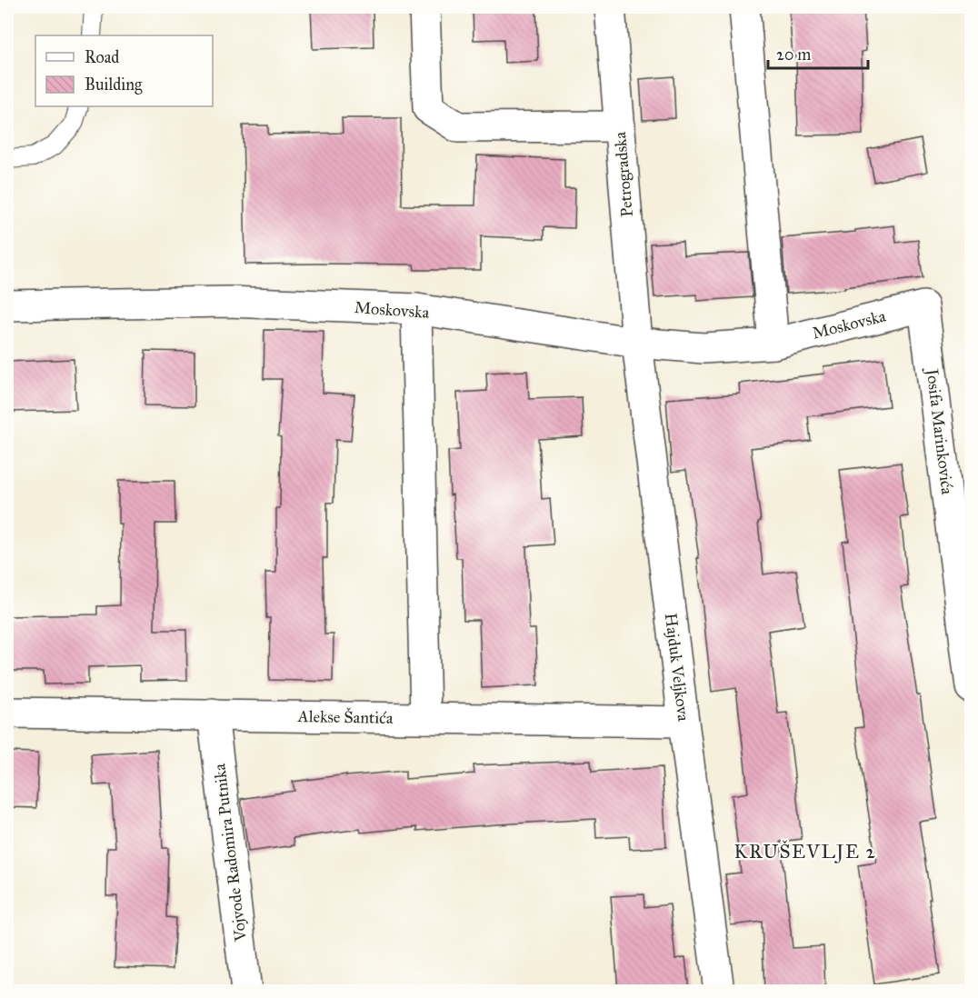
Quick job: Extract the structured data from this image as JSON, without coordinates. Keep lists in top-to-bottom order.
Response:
{
  "streets": {
    "street": [
      "Petrogradska",
      "Moskovska",
      "Josifa Marinkovića",
      "Hajduk Veljkova",
      "Alekse Šantića",
      "Vojvode Radomira Putnika"
    ]
  },
  "crossings": [
    ["Petrogradska", "Moskovska"],
    ["Petrogradska", "Hajduk Veljkova"],
    ["Moskovska", "Josifa Marinkovića"],
    ["Moskovska", "Hajduk Veljkova"],
    ["Hajduk Veljkova", "Alekse Šantića"],
    ["Alekse Šantića", "Vojvode Radomira Putnika"]
  ],
  "districts": ["KRUŠEVLJE 2"],
  "legend": ["Road", "Building"],
  "scale_bar": "20 m"
}
